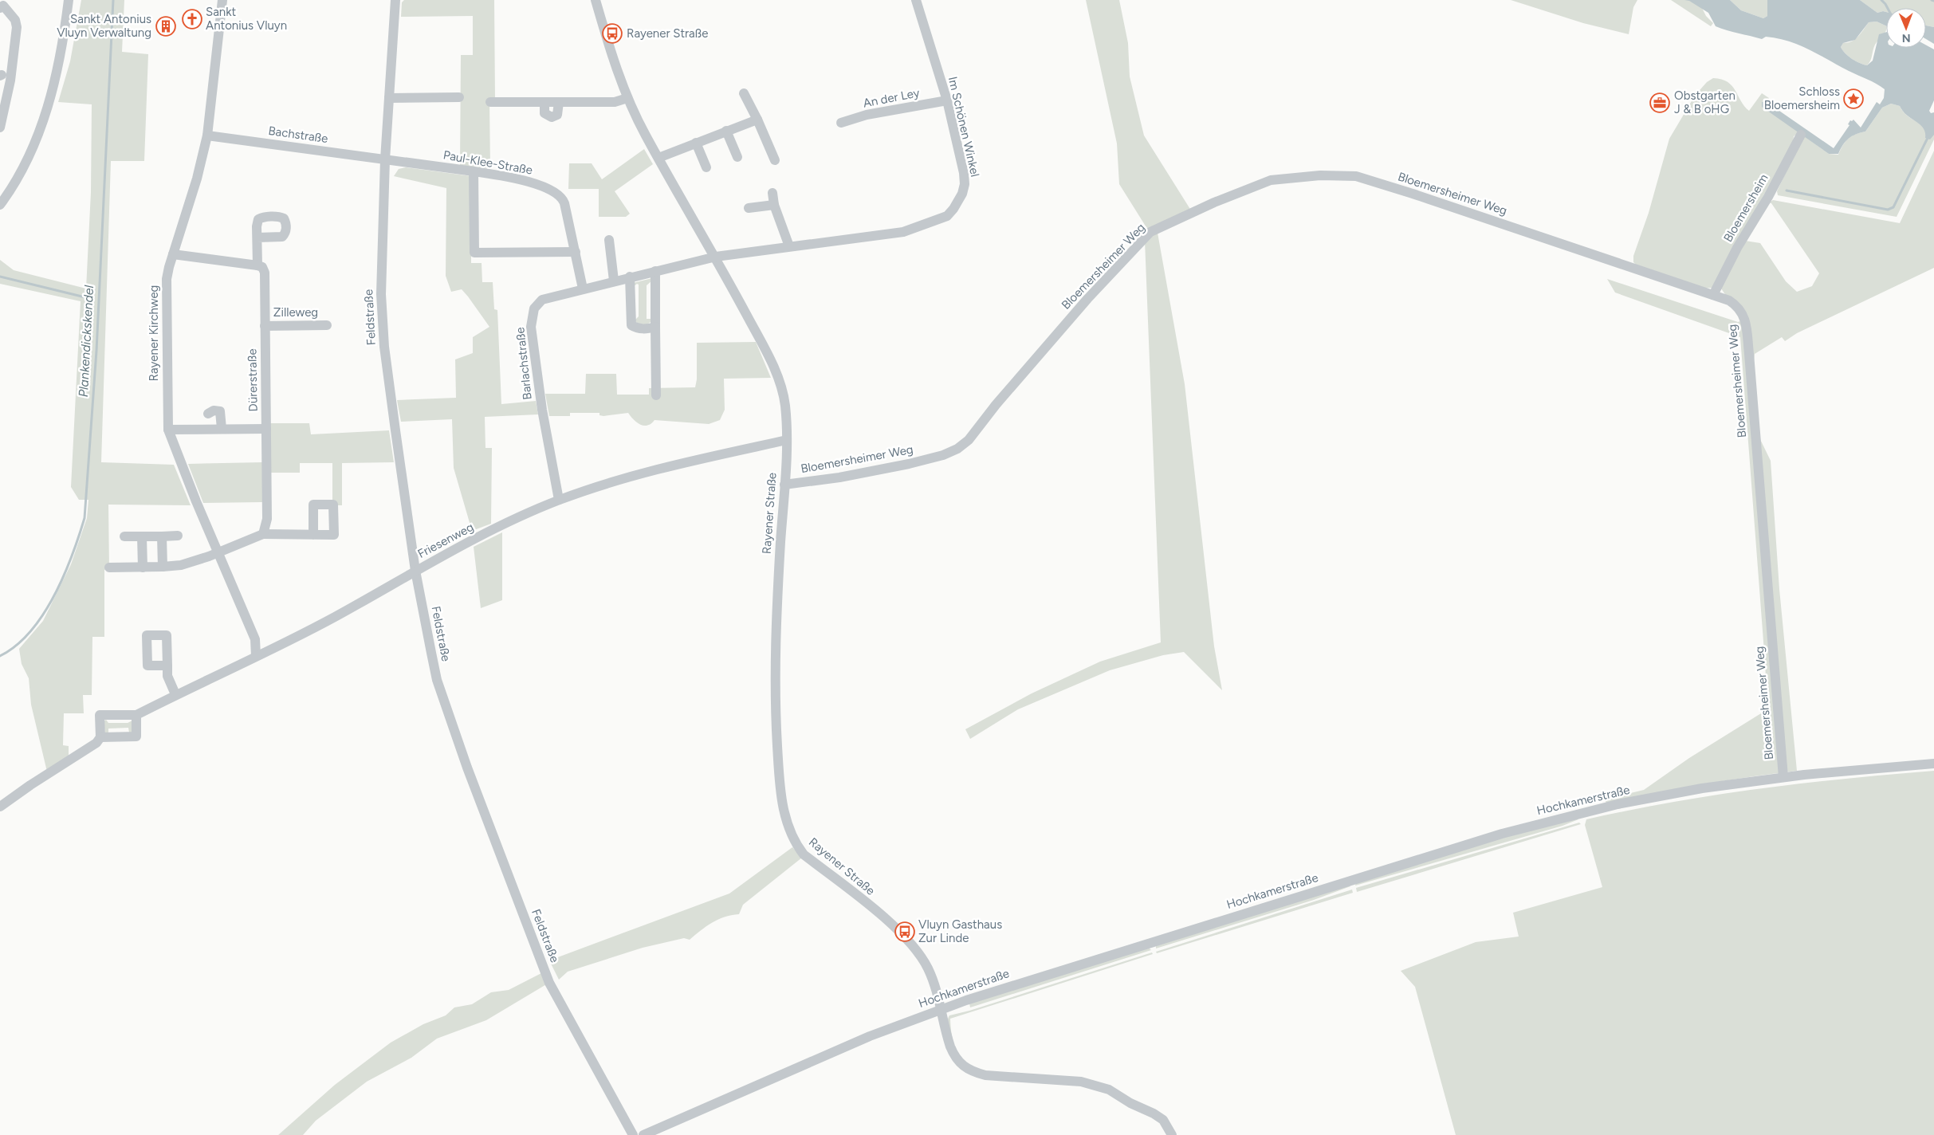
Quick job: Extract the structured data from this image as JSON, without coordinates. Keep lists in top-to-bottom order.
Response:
{
  "streets": {
    "street": [
      "An der Ley",
      "Im Schönen Winkel",
      "Bachstraße",
      "Paul-Klee-Straße",
      "Bloemersheimer Weg",
      "Bloemersheim",
      "Zilleweg",
      "Feldstraße",
      "Rayener Kirchweg",
      "Barlachstraße",
      "Dürerstraße",
      "Rayener Straße",
      "Friesenweg",
      "Hochkamerstraße"
    ]
  },
  "crossings": [
    ["An der Ley", "Im Schönen Winkel"],
    ["Im Schönen Winkel", "Barlachstraße"],
    ["Im Schönen Winkel", "Rayener Straße"],
    ["Bachstraße", "Paul-Klee-Straße"],
    ["Bachstraße", "Feldstraße"],
    ["Bachstraße", "Rayener Kirchweg"],
    ["Paul-Klee-Straße", "Feldstraße"],
    ["Paul-Klee-Straße", "Barlachstraße"],
    ["Bloemersheimer Weg", "Bloemersheim"],
    ["Bloemersheimer Weg", "Rayener Straße"],
    ["Bloemersheimer Weg", "Hochkamerstraße"],
    ["Zilleweg", "Dürerstraße"],
    ["Feldstraße", "Friesenweg"],
    ["Rayener Kirchweg", "Friesenweg"],
    ["Barlachstraße", "Rayener Straße"],
    ["Barlachstraße", "Friesenweg"],
    ["Rayener Straße", "Friesenweg"],
    ["Rayener Straße", "Hochkamerstraße"]
  ],
  "water": ["Plankendickskendel"],
  "places": {
    "church": ["Sankt Antonius Vluyn"],
    "building": ["Sankt Antonius Vluyn Verwaltung"],
    "bus stop": ["Rayener Straße", "Vluyn Gasthaus Zur Linde"],
    "place": ["Schloss Bloemersheim"],
    "office": ["Obstgarten J & B oHG"]
  },
  "north": "bottom"
}
